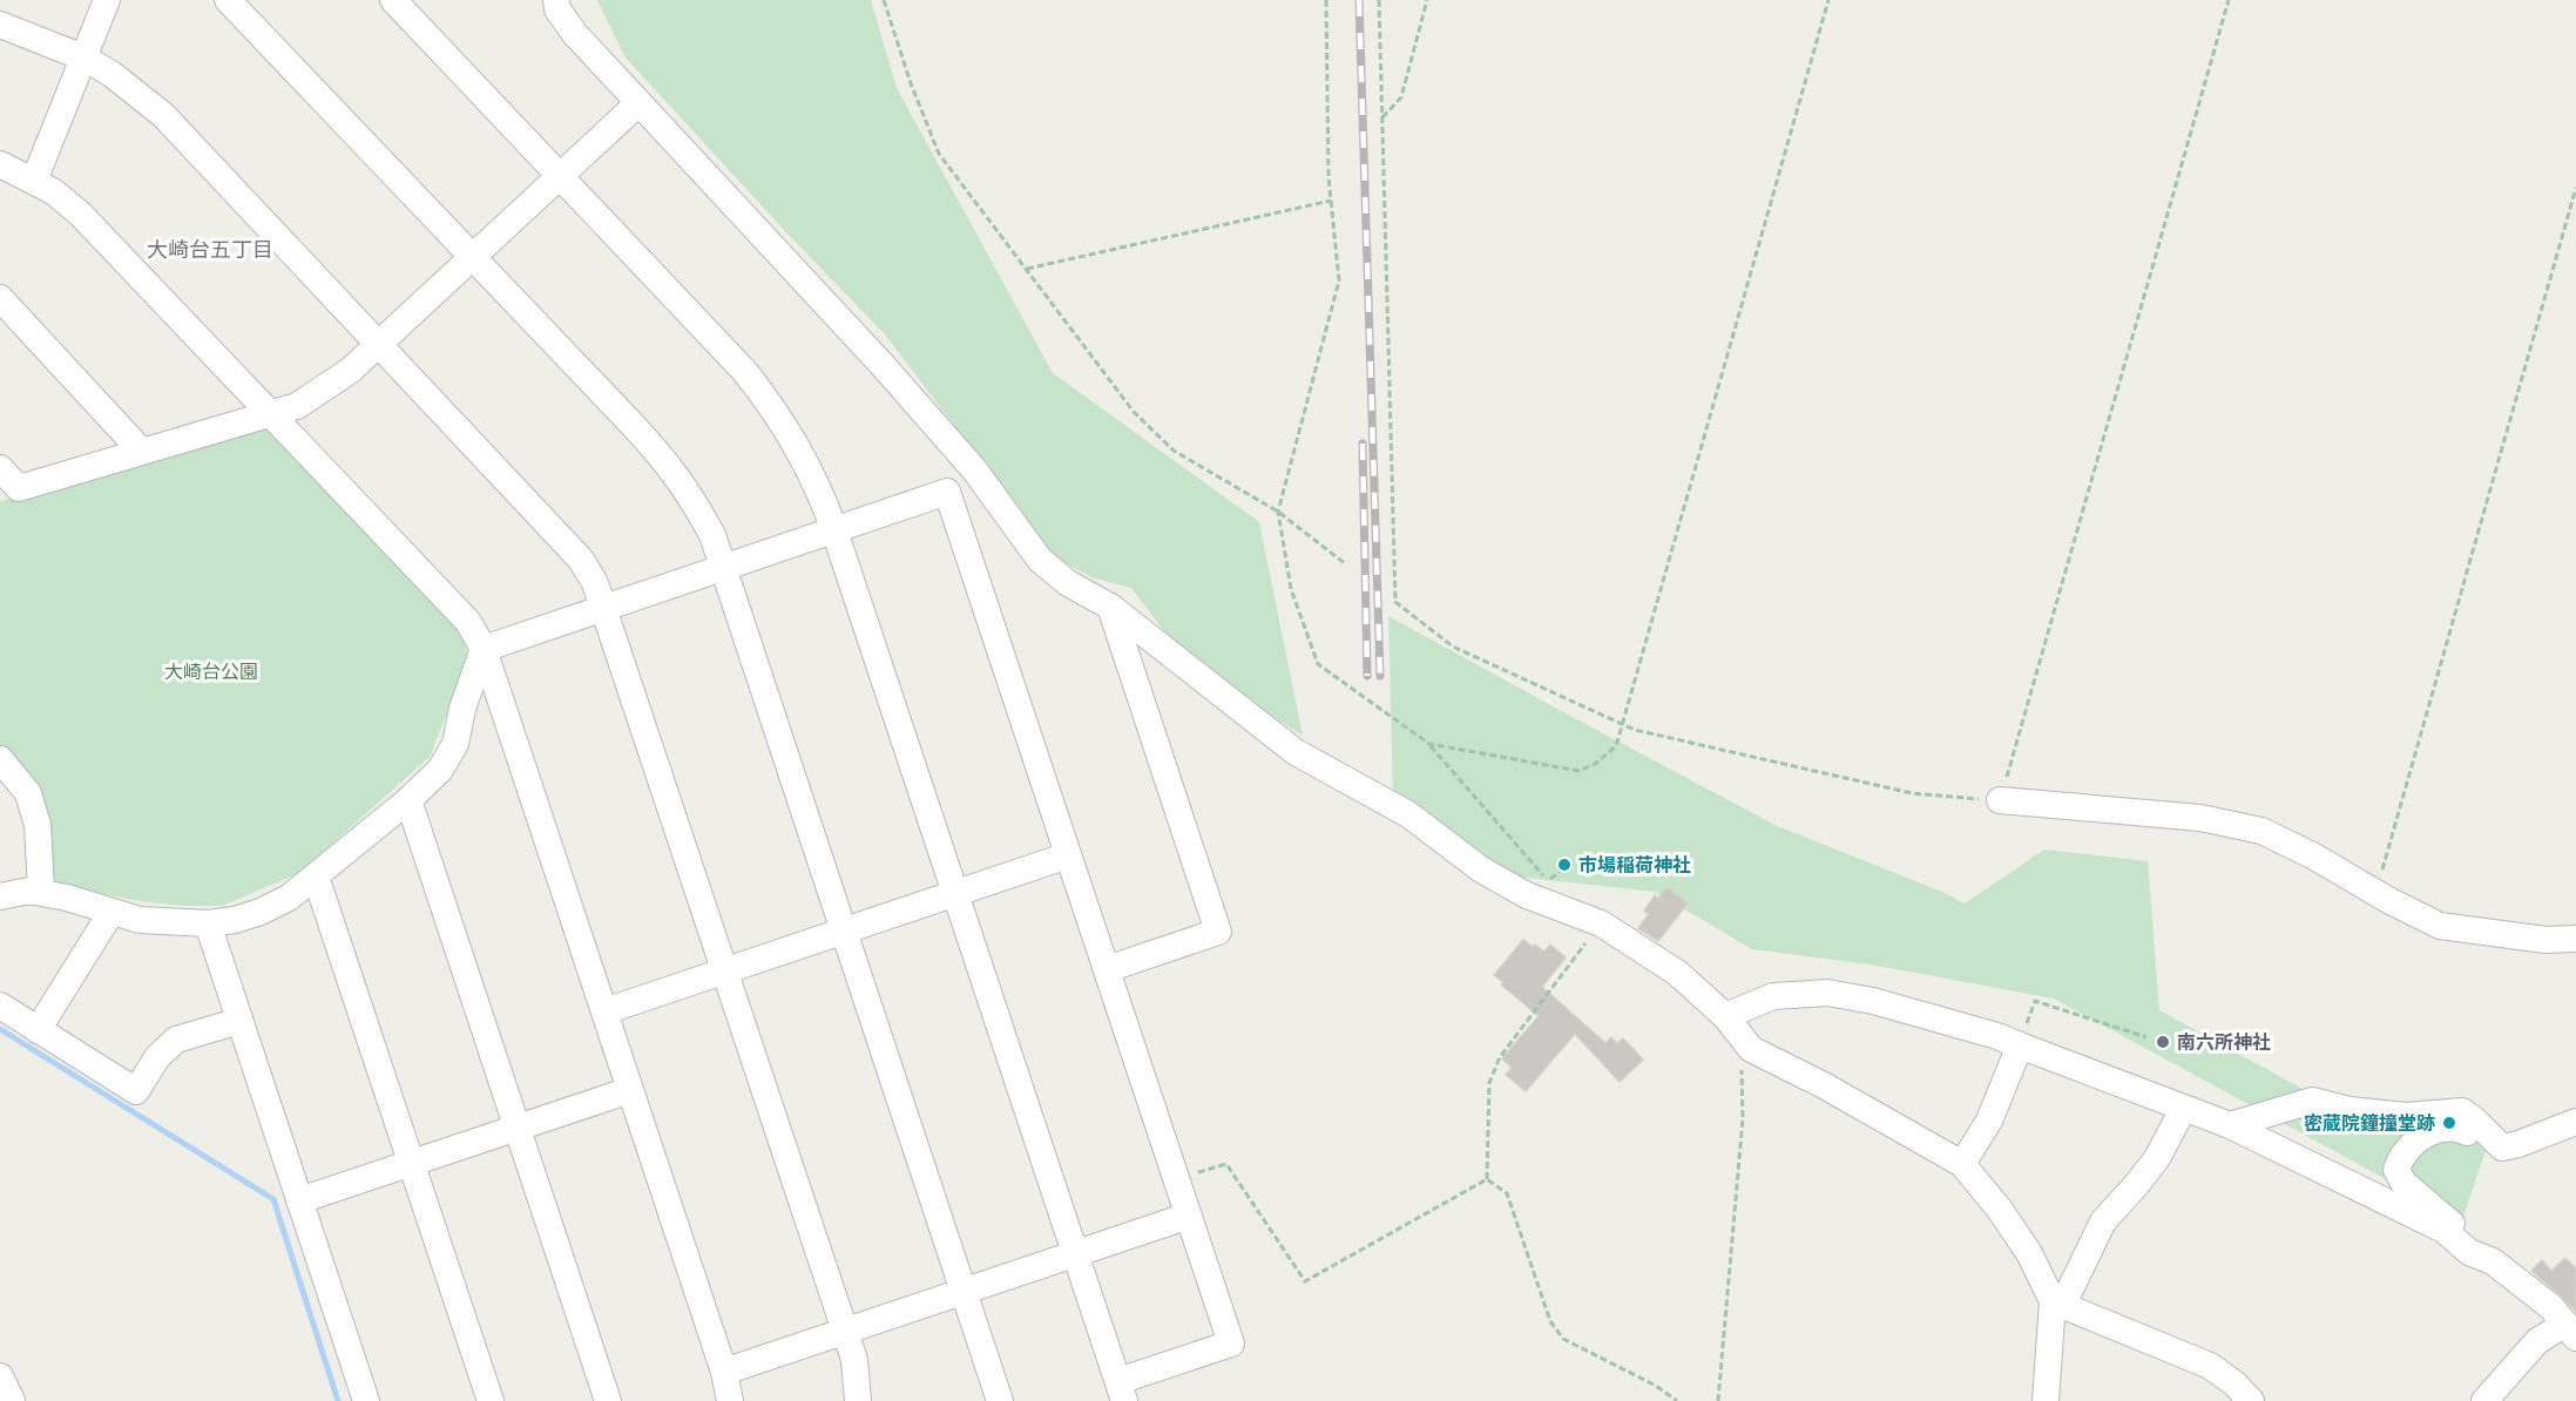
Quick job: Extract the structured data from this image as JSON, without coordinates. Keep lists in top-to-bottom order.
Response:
{
  "districts": ["大崎台五丁目"],
  "parks": ["大崎台公園"],
  "places": ["市場稲荷神社", "南六所神社", "密蔵院鐘撞堂跡"]
}
